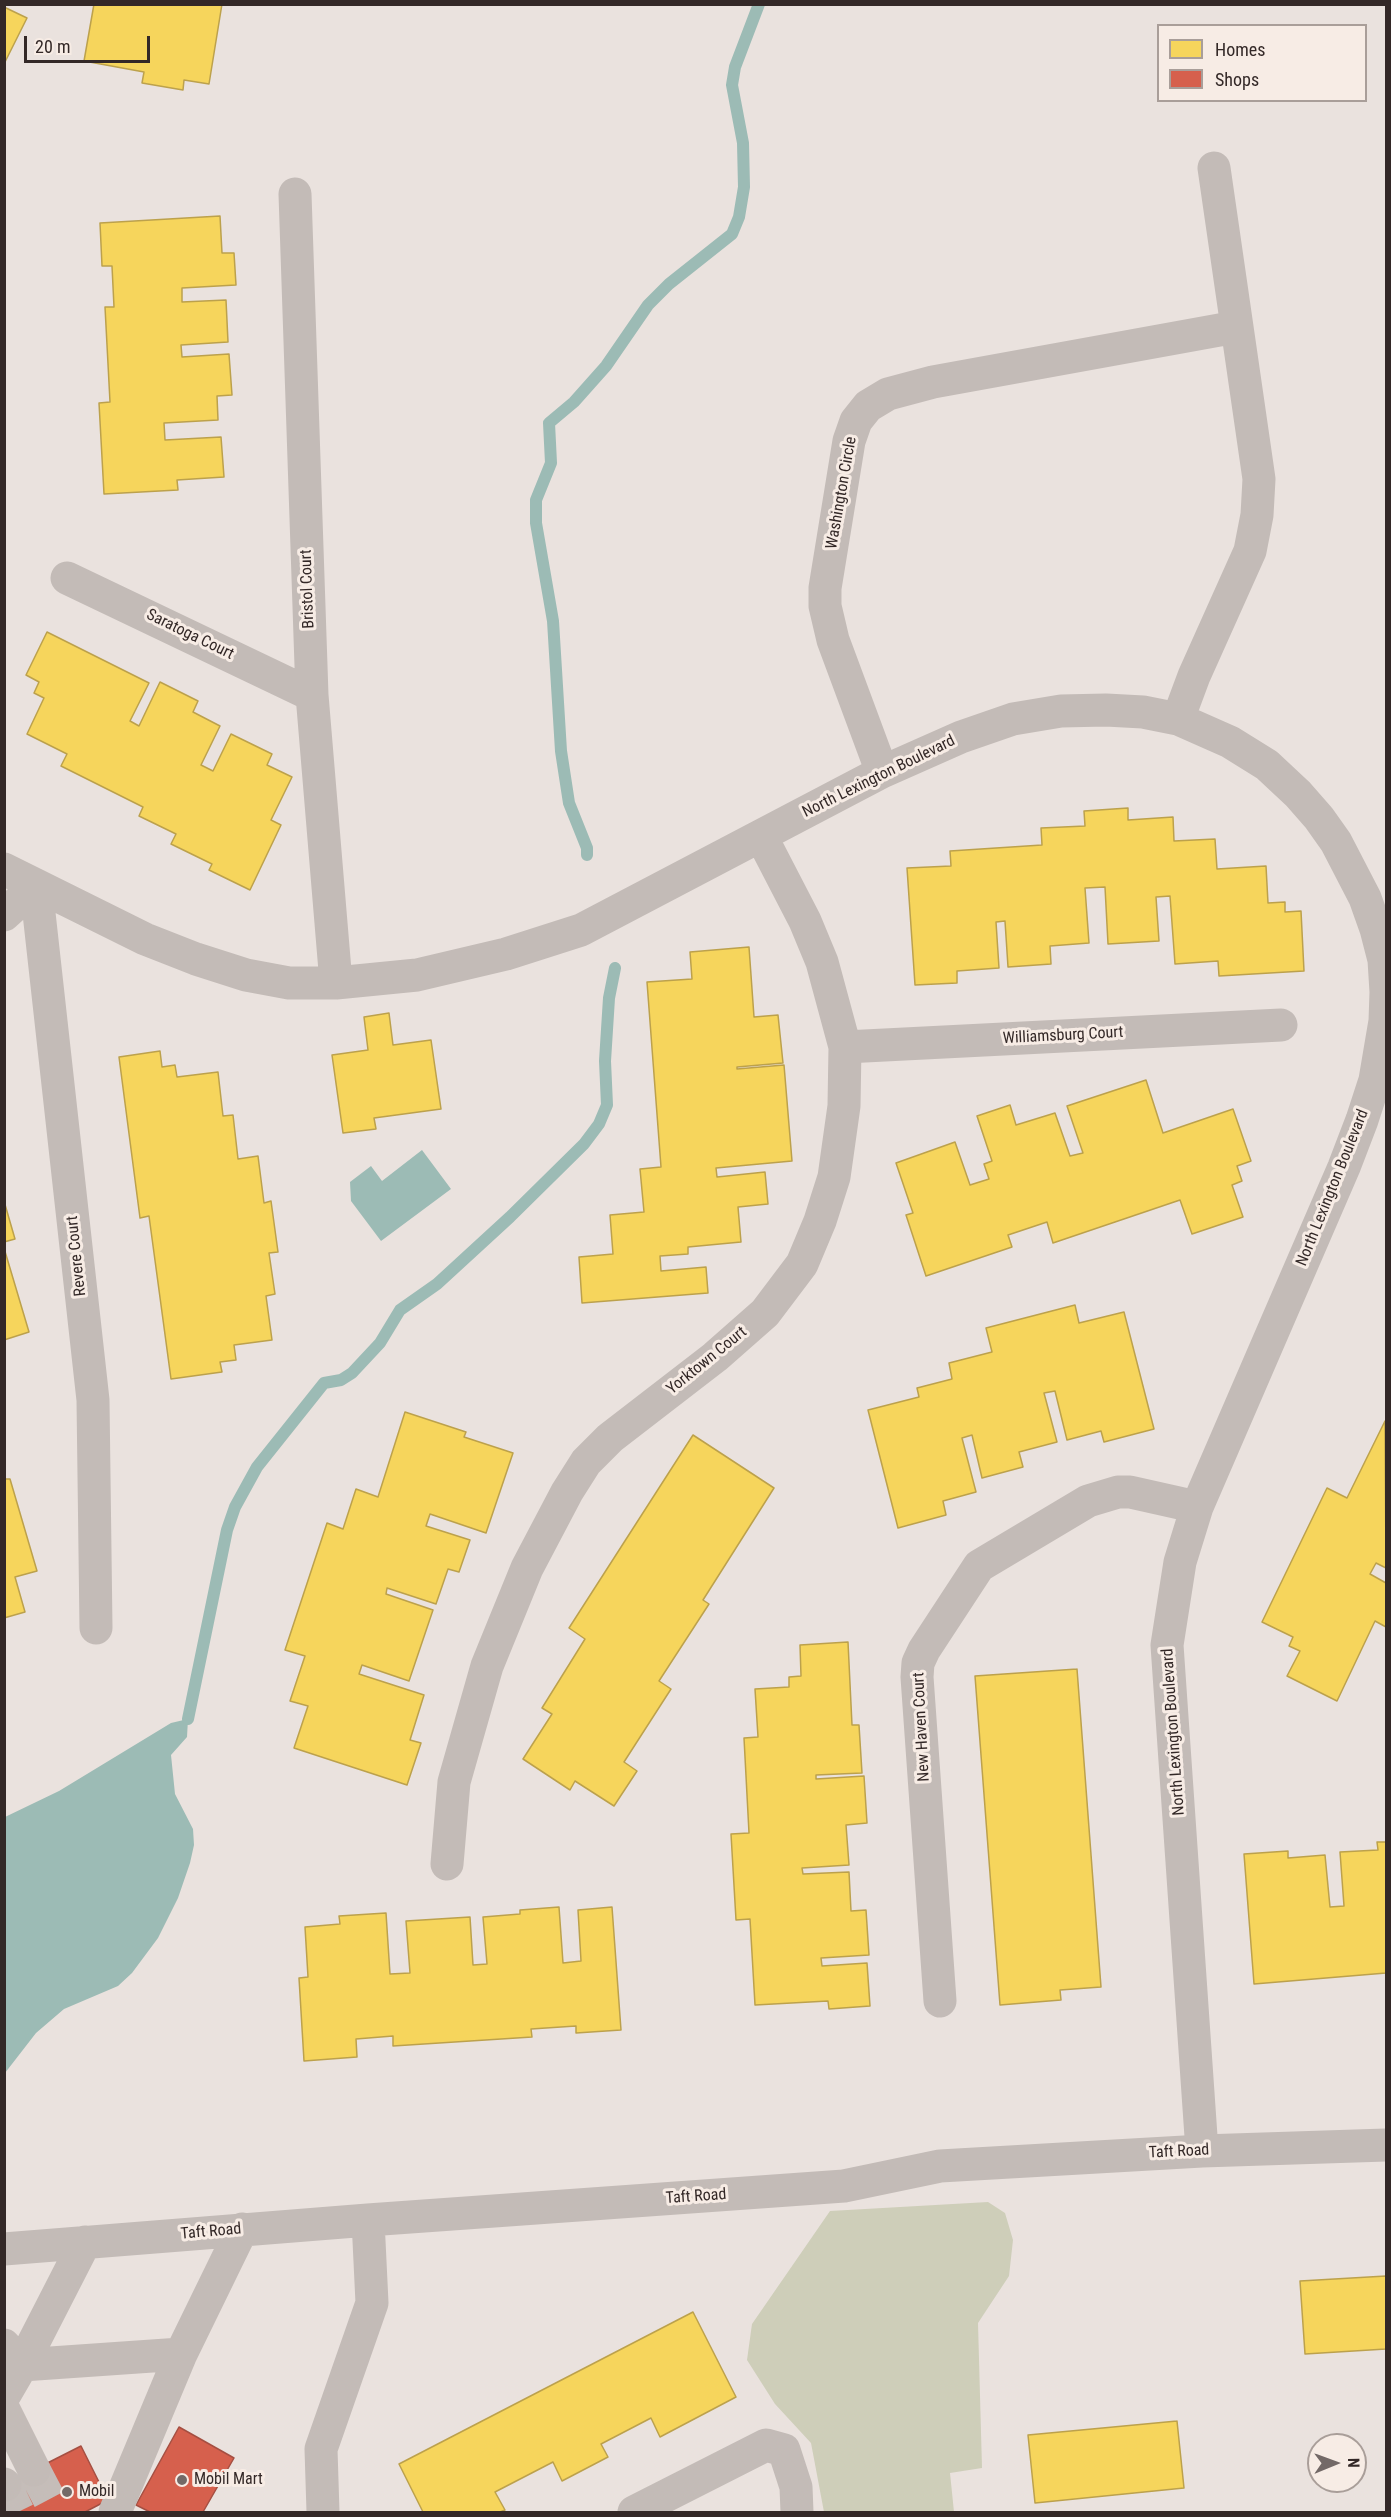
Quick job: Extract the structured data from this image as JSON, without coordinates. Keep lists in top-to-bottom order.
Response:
{
  "streets": {
    "street": [
      "Washington Circle",
      "Bristol Court",
      "Saratoga Court",
      "North Lexington Boulevard",
      "Williamsburg Court",
      "Revere Court",
      "Yorktown Court",
      "New Haven Court",
      "Taft Road"
    ]
  },
  "crossings": [
    ["Washington Circle", "North Lexington Boulevard"],
    ["Bristol Court", "Saratoga Court"],
    ["Bristol Court", "North Lexington Boulevard"],
    ["North Lexington Boulevard", "Revere Court"],
    ["North Lexington Boulevard", "Yorktown Court"],
    ["North Lexington Boulevard", "New Haven Court"],
    ["North Lexington Boulevard", "Taft Road"],
    ["Williamsburg Court", "Yorktown Court"]
  ],
  "places": ["Mobil Mart", "Mobil"],
  "legend": ["Homes", "Shops"],
  "scale_bar": "20 m",
  "north": "right"
}
